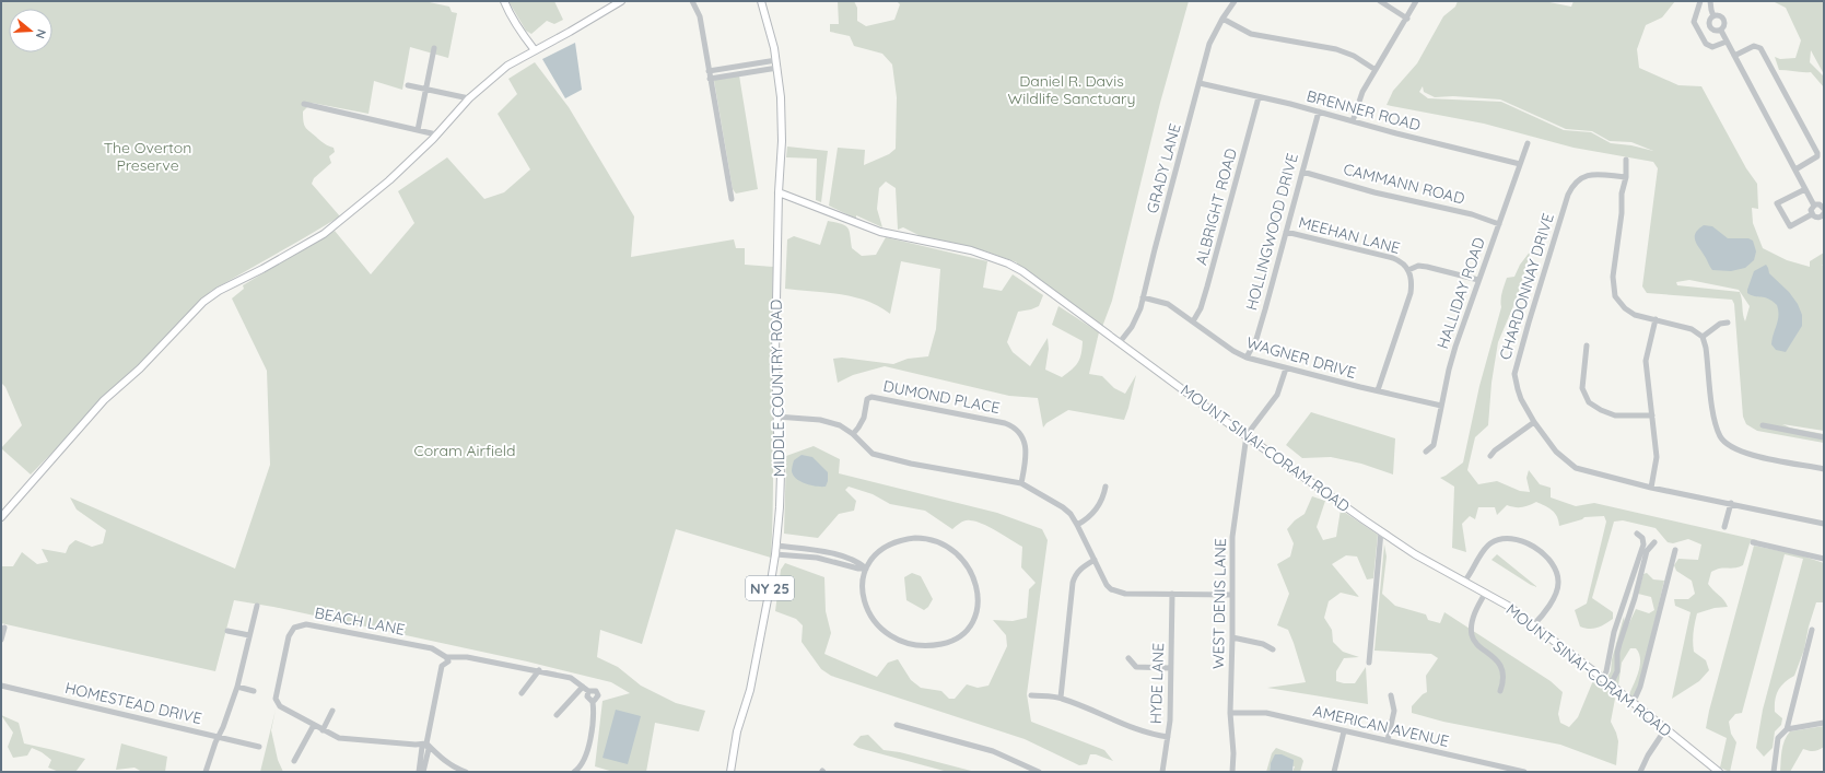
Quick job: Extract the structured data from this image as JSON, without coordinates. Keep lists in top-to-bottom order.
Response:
{
  "streets": {
    "main road": ["MIDDLE COUNTRY ROAD", "MOUNT SINAI-CORAM ROAD", "NY 25"],
    "street": [
      "BRENNER ROAD",
      "GRADY LANE",
      "CAMMANN ROAD",
      "ALBRIGHT ROAD",
      "HOLLINGWOOD DRIVE",
      "MEEHAN LANE",
      "CHARDONNAY DRIVE",
      "HALLIDAY ROAD",
      "WAGNER DRIVE",
      "DUMOND PLACE",
      "WEST DENIS LANE",
      "BEACH LANE",
      "HYDE LANE",
      "HOMESTEAD DRIVE",
      "AMERICAN AVENUE"
    ]
  },
  "crossings": [
    ["BRENNER ROAD", "GRADY LANE"],
    ["BRENNER ROAD", "ALBRIGHT ROAD"],
    ["BRENNER ROAD", "HOLLINGWOOD DRIVE"],
    ["BRENNER ROAD", "HALLIDAY ROAD"],
    ["GRADY LANE", "WAGNER DRIVE"],
    ["GRADY LANE", "MOUNT SINAI-CORAM ROAD"],
    ["CAMMANN ROAD", "HOLLINGWOOD DRIVE"],
    ["CAMMANN ROAD", "HALLIDAY ROAD"],
    ["ALBRIGHT ROAD", "WAGNER DRIVE"],
    ["HOLLINGWOOD DRIVE", "MEEHAN LANE"],
    ["HOLLINGWOOD DRIVE", "WAGNER DRIVE"],
    ["MEEHAN LANE", "WAGNER DRIVE"],
    ["HALLIDAY ROAD", "WAGNER DRIVE"],
    ["MIDDLE COUNTRY ROAD", "MOUNT SINAI-CORAM ROAD"],
    ["MOUNT SINAI-CORAM ROAD", "WEST DENIS LANE"],
    ["WEST DENIS LANE", "AMERICAN AVENUE"]
  ],
  "parks": ["Daniel R. Davis Wildlife Sanctuary", "The Overton Preserve", "Coram Airfield"],
  "north": "right"
}
